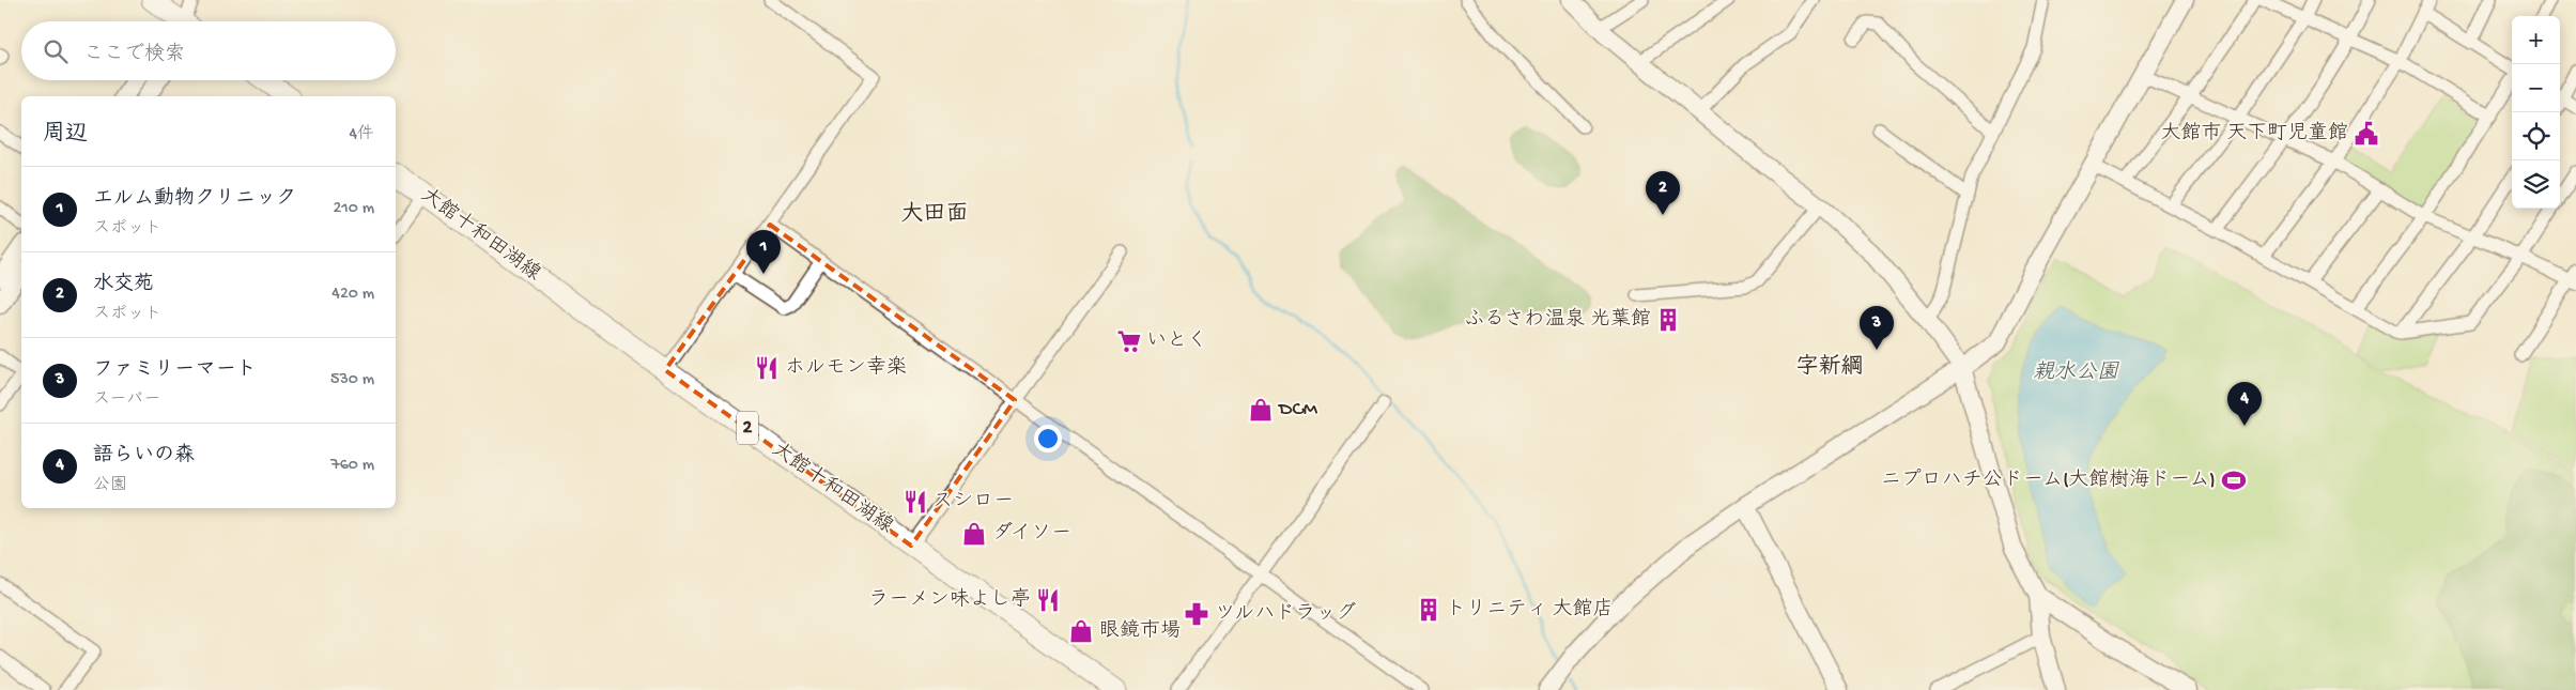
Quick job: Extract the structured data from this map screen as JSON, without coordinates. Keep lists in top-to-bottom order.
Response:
{
  "streets": {
    "main road": ["大館十和田湖線", "2"]
  },
  "districts": ["大田面", "字新綱"],
  "water": ["親水公園"],
  "places": {
    "public building": ["大館市 天下町児童館"],
    "building": ["ふるさわ温泉 光葉館", "トリニティ 大館店"],
    "supermarket": ["いとく"],
    "restaurant": ["ホルモン幸楽", "スシロー", "ラーメン味よし亭"],
    "shop": ["DCM", "ダイソー", "眼鏡市場"],
    "sports": ["ニプロハチ公ドーム(大館樹海ドーム)"],
    "pharmacy": ["ツルハドラッグ"]
  },
  "page": {
    "map_buttons": ["+", "−"],
    "search": "ここで検索",
    "heading": ["周辺", "4件"],
    "list": [
      {
        "mark": "1",
        "name": "エルム動物クリニック",
        "note": "スポット",
        "value": "210 m"
      },
      {
        "mark": "2",
        "name": "水交苑",
        "note": "スポット",
        "value": "420 m"
      },
      {
        "mark": "3",
        "name": "ファミリーマート",
        "note": "スーパー",
        "value": "530 m"
      },
      {
        "mark": "4",
        "name": "語らいの森",
        "note": "公園",
        "value": "760 m"
      }
    ],
    "pins": [
      "2",
      "1",
      "3",
      "4"
    ]
  }
}
